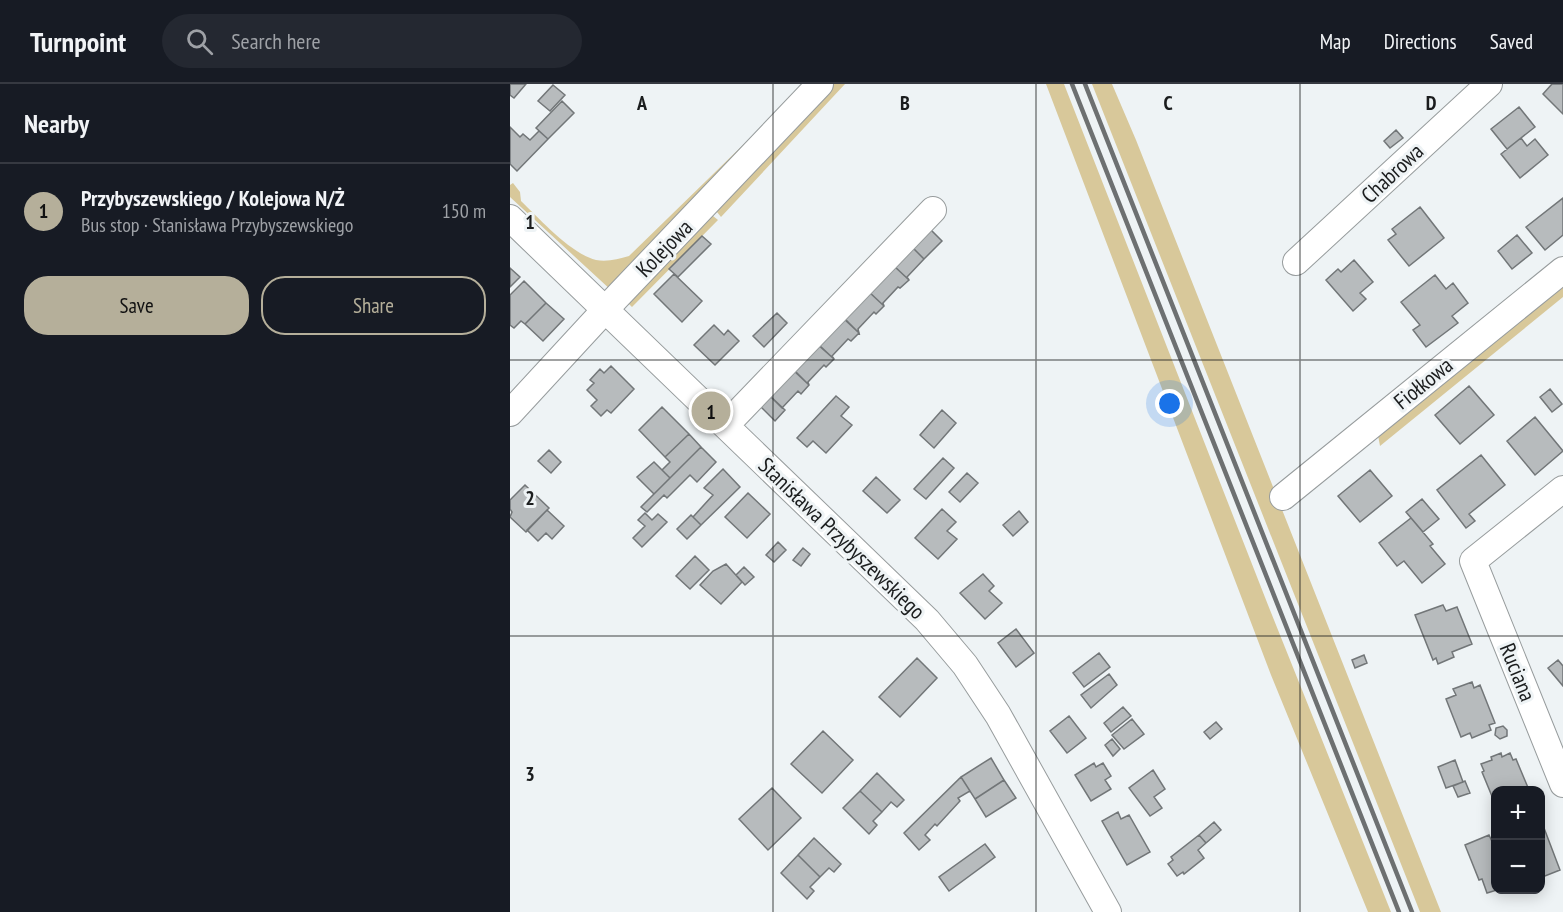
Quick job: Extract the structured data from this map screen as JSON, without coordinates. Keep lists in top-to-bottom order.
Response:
{
  "streets": {
    "street": [
      "Chabrowa",
      "Kolejowa",
      "Fiołkowa",
      "Stanisława Przybyszewskiego",
      "Ruciana"
    ]
  },
  "crossings": [
    ["Kolejowa", "Stanisława Przybyszewskiego"]
  ],
  "page": {
    "header": "Turnpoint",
    "search": "Search here",
    "nav": ["Map", "Directions", "Saved"],
    "heading": "Nearby",
    "list": [
      {
        "mark": "1",
        "name": "Przybyszewskiego / Kolejowa N/Ż",
        "note": "Bus stop · Stanisława Przybyszewskiego",
        "value": "150 m"
      }
    ],
    "buttons": ["Save", "Share"],
    "pins": "1",
    "map_buttons": ["+", "−"]
  },
  "grid": {
    "columns": [
      "A",
      "B",
      "C",
      "D"
    ],
    "rows": ["1", "2", "3"]
  }
}
